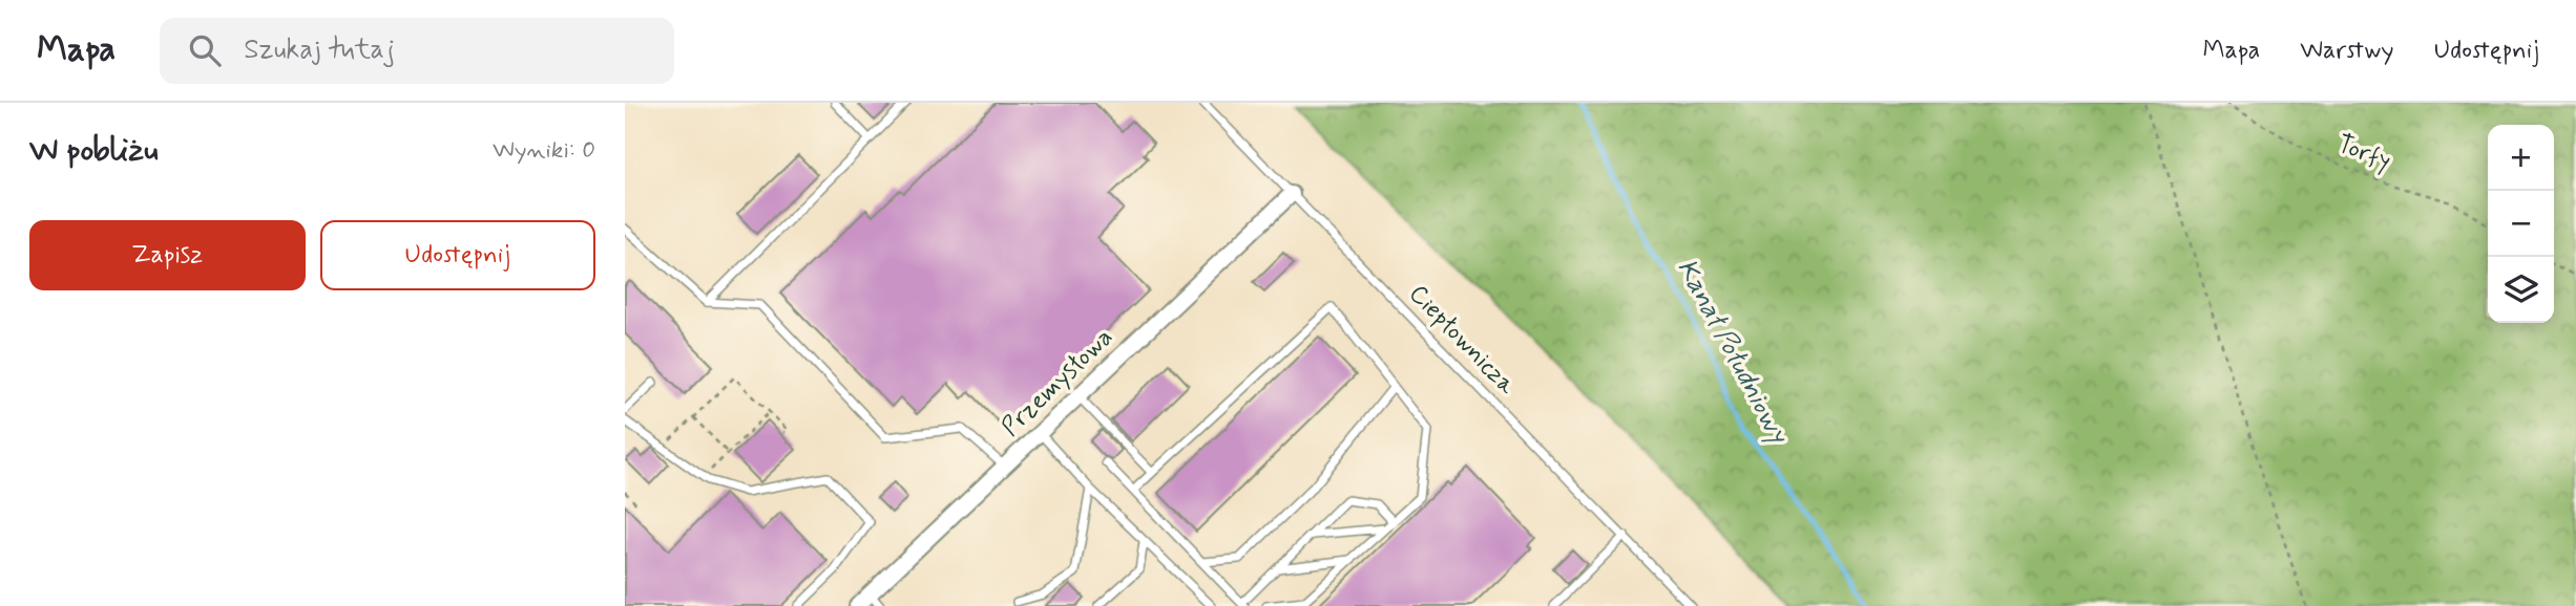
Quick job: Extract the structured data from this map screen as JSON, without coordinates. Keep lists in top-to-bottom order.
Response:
{
  "streets": {
    "street": ["Przemysłowa"],
    "lane": ["Ciepłownicza"],
    "path": ["Torfy"]
  },
  "crossings": [
    ["Ciepłownicza", "Przemysłowa"]
  ],
  "water": ["Kanał Południowy"],
  "page": {
    "header": "Mapa",
    "search": "Szukaj tutaj",
    "nav": ["Mapa", "Warstwy", "Udostępnij"],
    "heading": ["W pobliżu", "Wyniki: 0"],
    "map_buttons": ["+", "−"],
    "buttons": ["Zapisz", "Udostępnij"]
  }
}
